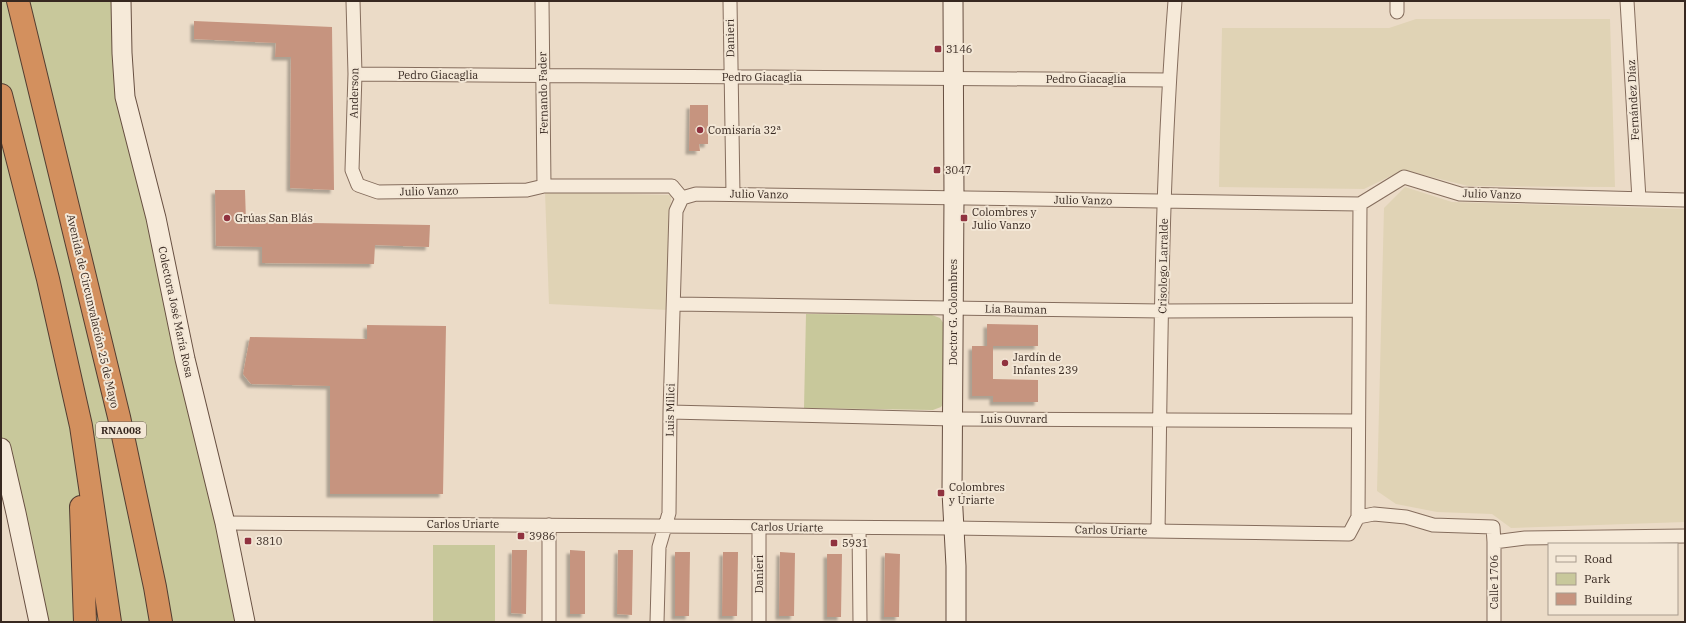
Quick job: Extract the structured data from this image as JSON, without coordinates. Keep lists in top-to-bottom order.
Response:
{
  "streets": {
    "highway": ["Avenida de Circunvalación 25 de Mayo", "RNA008"],
    "main road": ["Colectora José María Rosa", "Doctor G. Colombres"],
    "street": [
      "Danieri",
      "Pedro Giacaglia",
      "Anderson",
      "Fernando Fader",
      "Fernández Díaz",
      "Julio Vanzo",
      "Crisologo Larralde",
      "Lia Bauman",
      "Luis Milici",
      "Luis Ouvrard",
      "Carlos Uriarte",
      "Calle 1706"
    ]
  },
  "crossings": [
    ["Danieri", "Pedro Giacaglia"],
    ["Danieri", "Julio Vanzo"],
    ["Danieri", "Carlos Uriarte"],
    ["Pedro Giacaglia", "Anderson"],
    ["Pedro Giacaglia", "Fernando Fader"],
    ["Pedro Giacaglia", "Crisologo Larralde"],
    ["Pedro Giacaglia", "Doctor G. Colombres"],
    ["Anderson", "Julio Vanzo"],
    ["Fernando Fader", "Julio Vanzo"],
    ["Fernández Díaz", "Julio Vanzo"],
    ["Julio Vanzo", "Crisologo Larralde"],
    ["Julio Vanzo", "Doctor G. Colombres"],
    ["Julio Vanzo", "Luis Milici"],
    ["Crisologo Larralde", "Lia Bauman"],
    ["Crisologo Larralde", "Luis Ouvrard"],
    ["Crisologo Larralde", "Carlos Uriarte"],
    ["Lia Bauman", "Doctor G. Colombres"],
    ["Lia Bauman", "Luis Milici"],
    ["Colectora José María Rosa", "Carlos Uriarte"],
    ["Doctor G. Colombres", "Luis Ouvrard"],
    ["Doctor G. Colombres", "Carlos Uriarte"],
    ["Luis Milici", "Luis Ouvrard"],
    ["Luis Milici", "Carlos Uriarte"]
  ],
  "places": {
    "transit": [
      "3146",
      "3047",
      "Colombres y Julio Vanzo",
      "Colombres y Uriarte",
      "3986",
      "3810",
      "5931"
    ],
    "other": ["Comisaría 32ª", "Grúas San Blás", "Jardín de Infantes 239"]
  },
  "legend": ["Road", "Park", "Building"]
}
